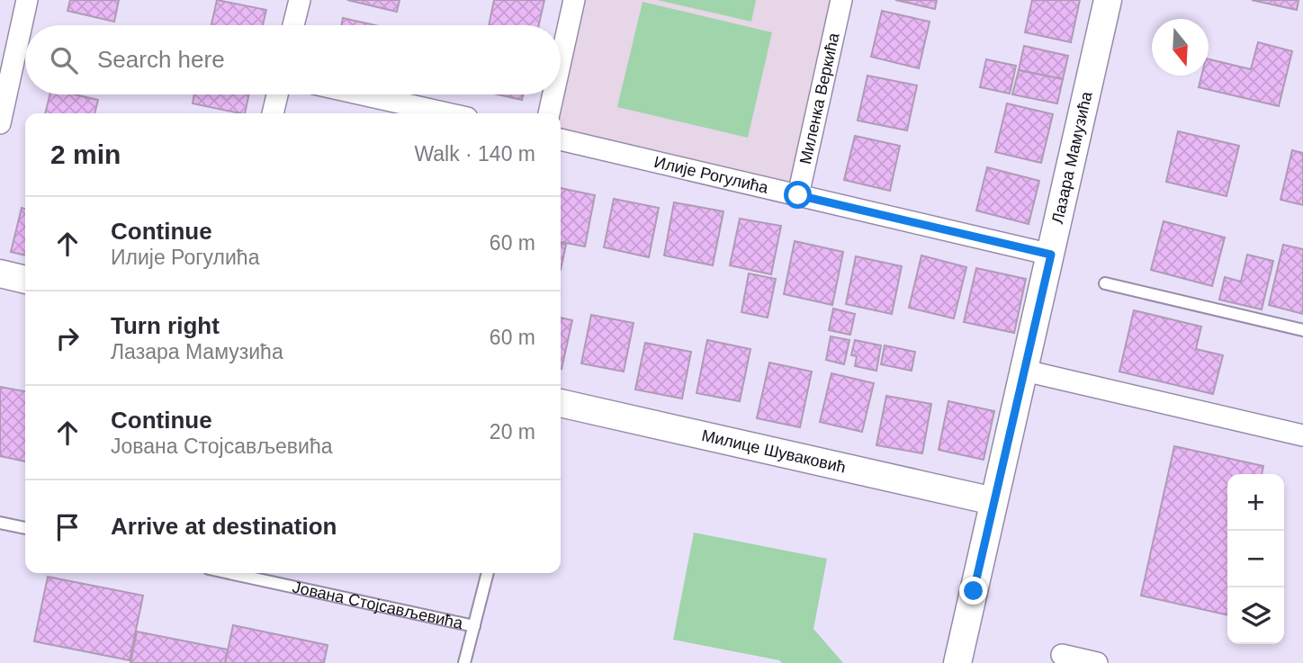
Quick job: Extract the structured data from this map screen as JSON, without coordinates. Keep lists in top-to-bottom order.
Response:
{
  "streets": {
    "street": [
      "Миленка Веркића",
      "Лазара Мамузића",
      "Илије Рогулића",
      "Милице Шуваковић"
    ],
    "lane": ["Јована Стојсављевића"]
  },
  "crossings": [
    ["Миленка Веркића", "Илије Рогулића"],
    ["Лазара Мамузића", "Илије Рогулића"],
    ["Лазара Мамузића", "Милице Шуваковић"]
  ],
  "north": "bottom",
  "page": {
    "search": "Search here",
    "heading": ["2 min", "Walk · 140 m"],
    "list": [
      ["Continue", "Илије Рогулића", "60 m"],
      ["Turn right", "Лазара Мамузића", "60 m"],
      ["Continue", "Јована Стојсављевића", "20 m"],
      "Arrive at destination"
    ],
    "map_buttons": ["+", "−"]
  }
}
